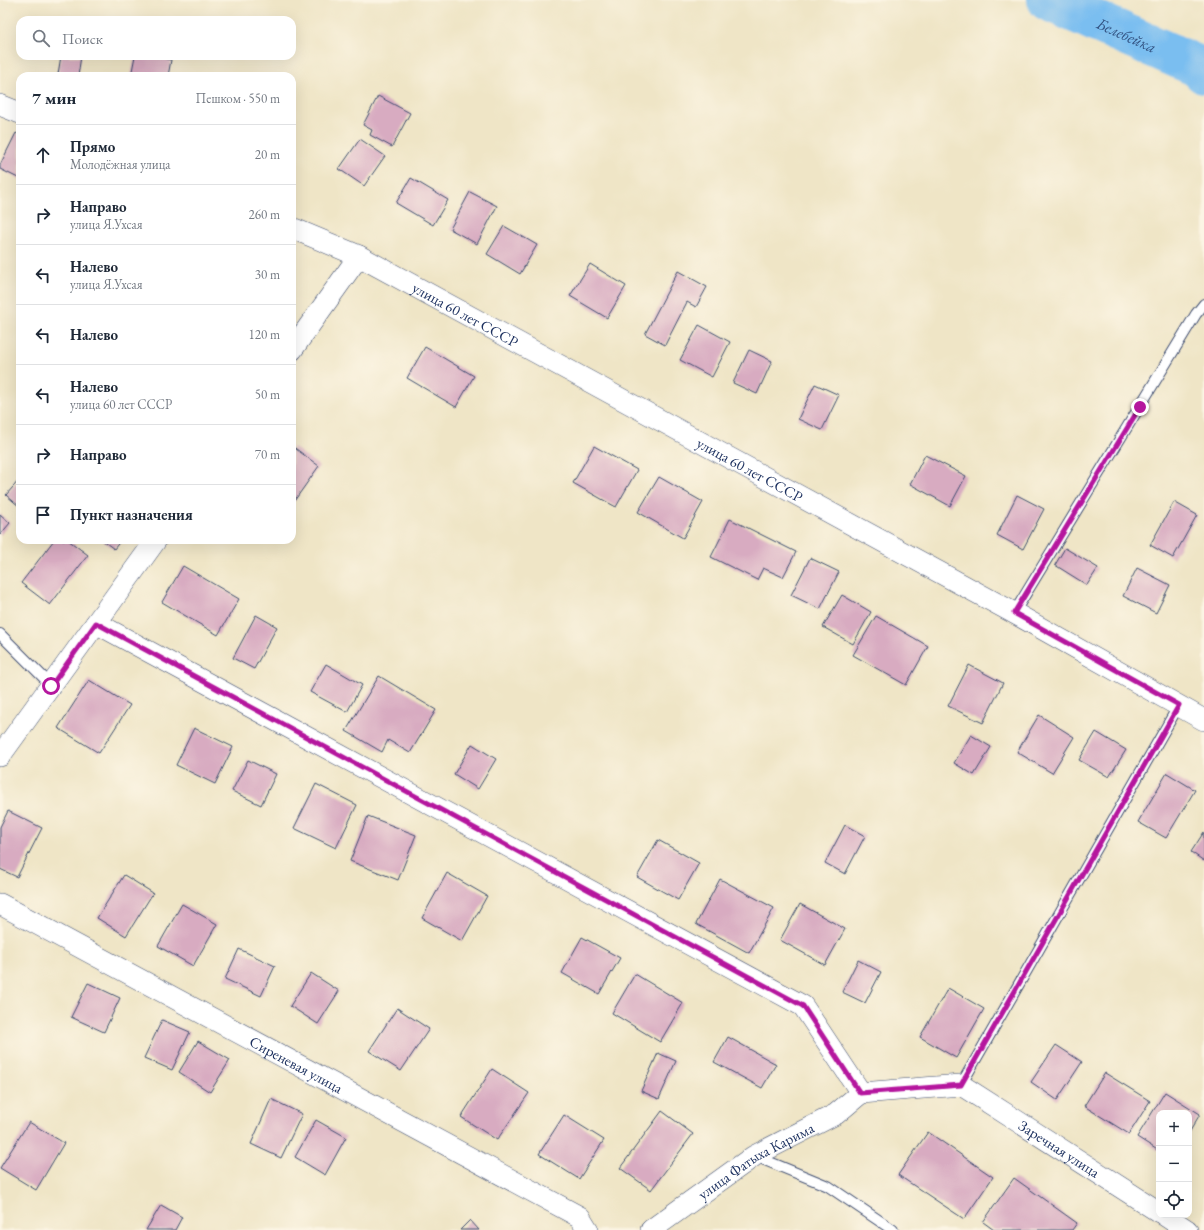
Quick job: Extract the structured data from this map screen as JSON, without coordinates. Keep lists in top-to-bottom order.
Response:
{
  "streets": {
    "street": [
      "улица 60 лет СССР",
      "Сиреневая улица",
      "Заречная улица",
      "улица Фатыха Карима"
    ]
  },
  "water": ["Белебейка"],
  "page": {
    "search": "Поиск",
    "heading": ["7 мин", "Пешком · 550 m"],
    "list": [
      ["Прямо", "Молодёжная улица", "20 m"],
      ["Направо", "улица Я.Ухсая", "260 m"],
      ["Налево", "улица Я.Ухсая", "30 m"],
      ["Налево", "120 m"],
      ["Налево", "улица 60 лет СССР", "50 m"],
      ["Направо", "70 m"],
      "Пункт назначения"
    ],
    "map_buttons": ["+", "−"]
  }
}
